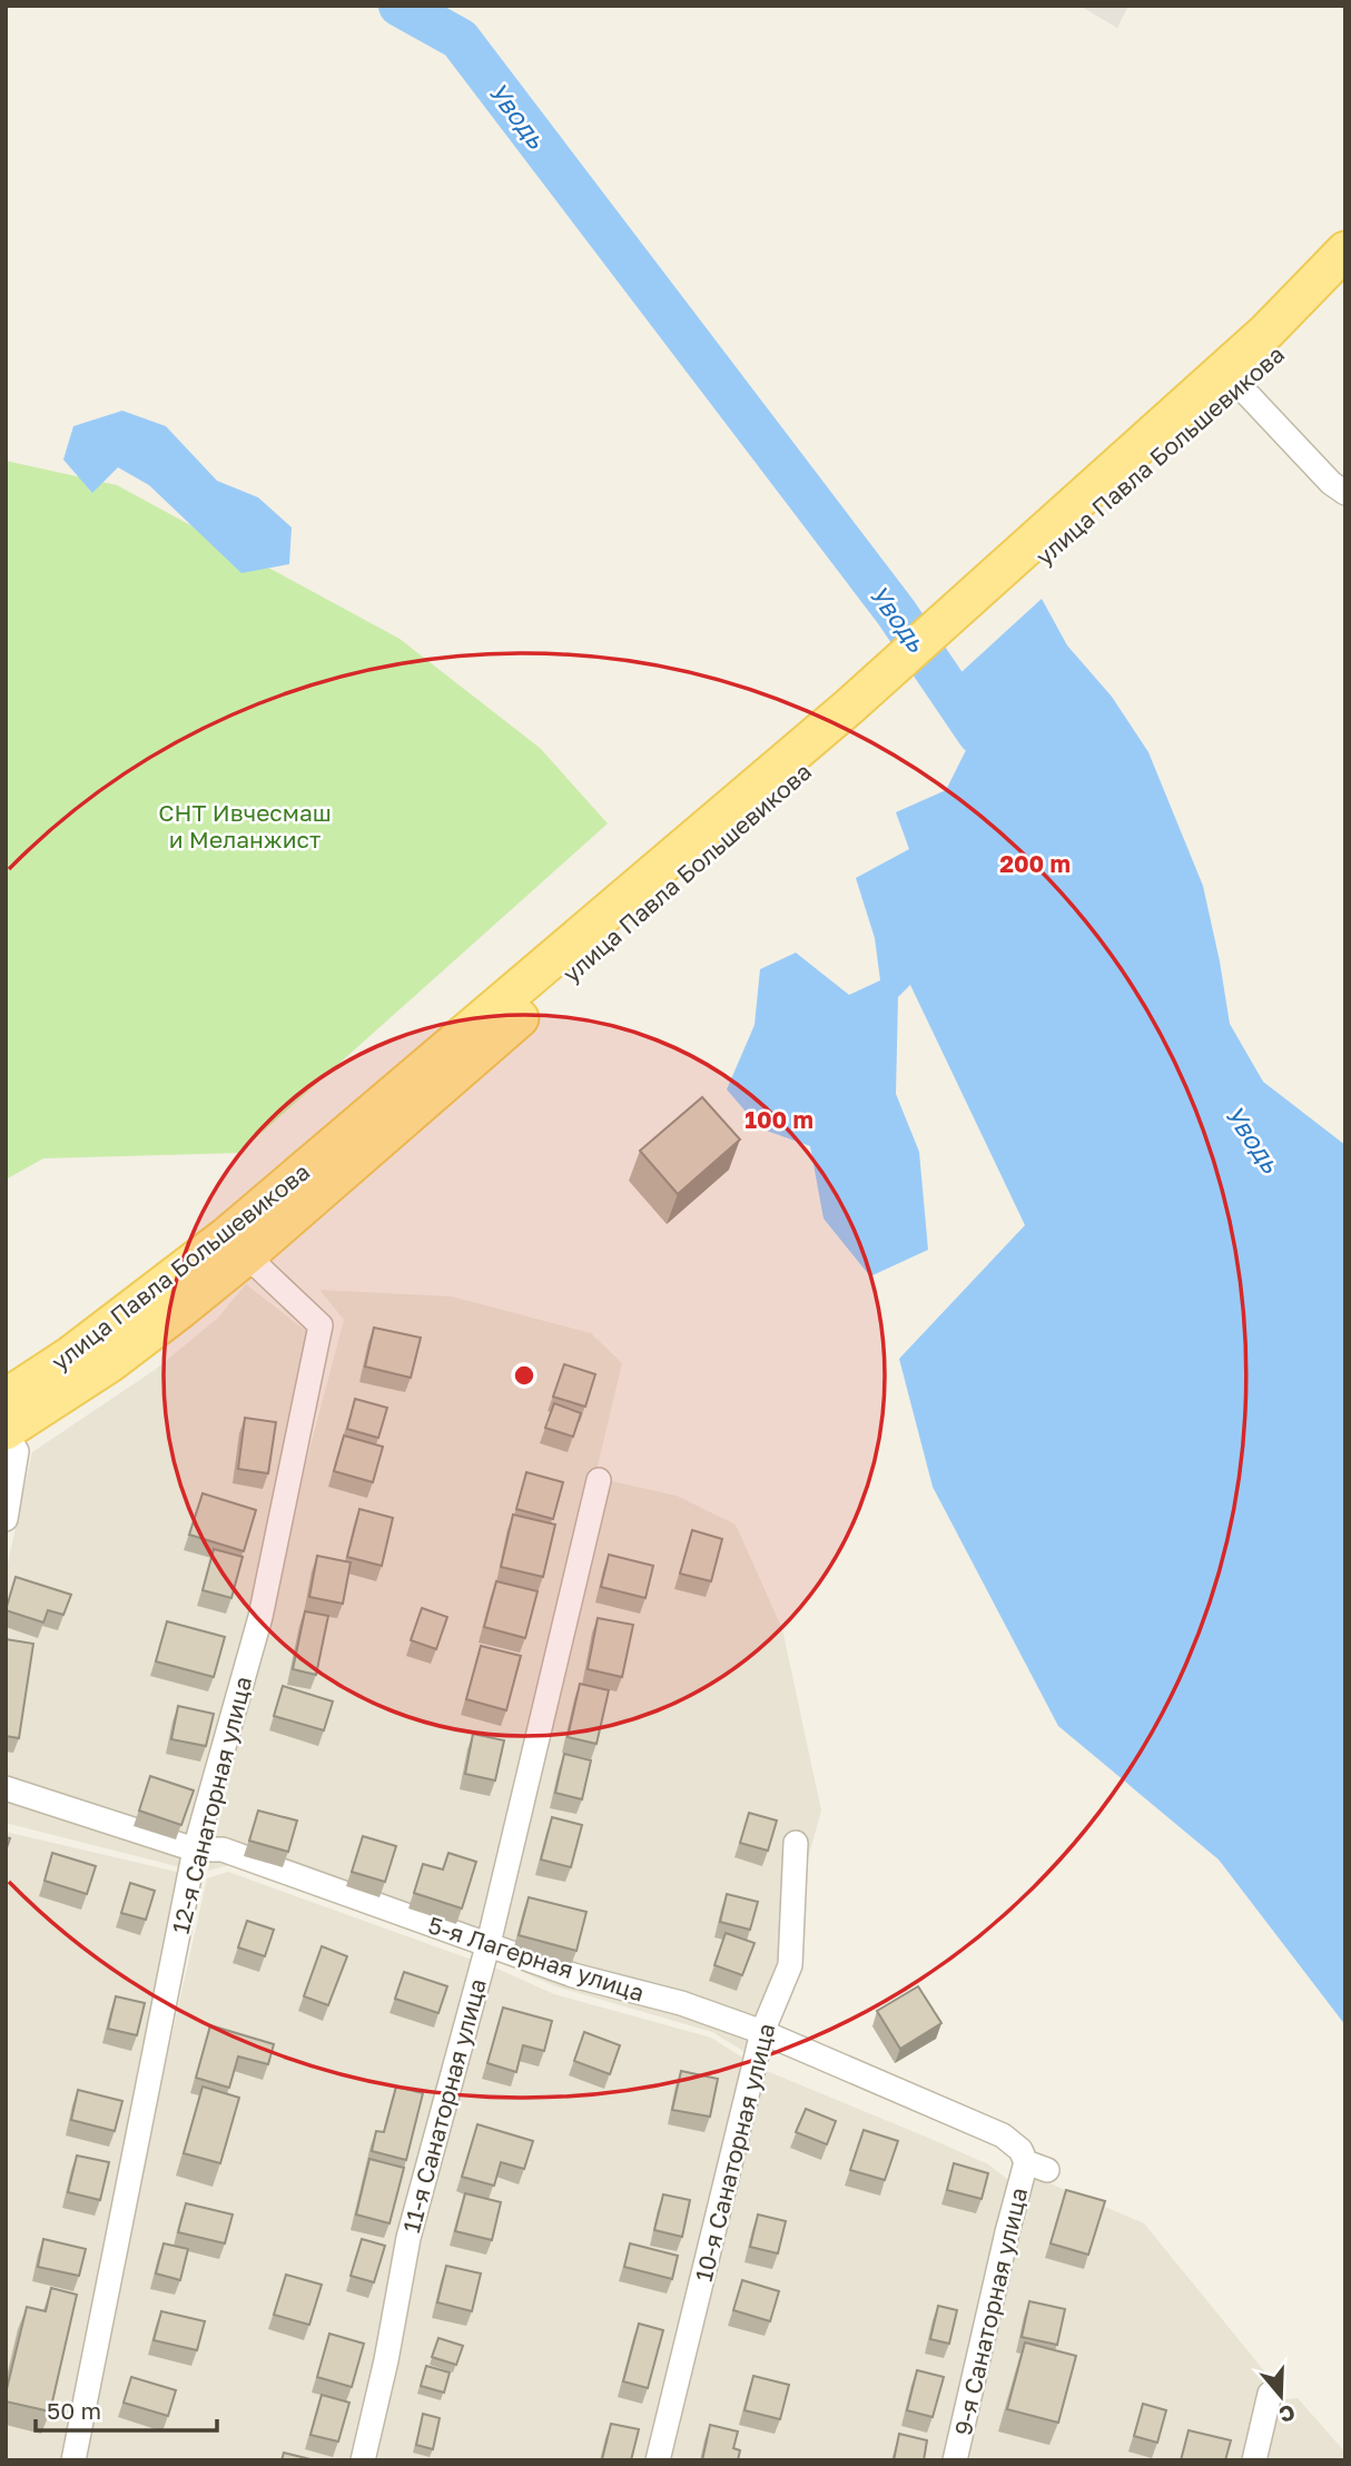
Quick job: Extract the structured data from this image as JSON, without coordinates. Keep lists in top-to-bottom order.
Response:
{
  "streets": {
    "main road": ["улица Павла Большевикова"],
    "street": [
      "12-я Санаторная улица",
      "5-я Лагерная улица",
      "11-я Санаторная улица",
      "10-я Санаторная улица",
      "9-я Санаторная улица"
    ]
  },
  "crossings": [
    ["улица Павла Большевикова", "12-я Санаторная улица"],
    ["12-я Санаторная улица", "5-я Лагерная улица"],
    ["5-я Лагерная улица", "11-я Санаторная улица"],
    ["5-я Лагерная улица", "10-я Санаторная улица"],
    ["5-я Лагерная улица", "9-я Санаторная улица"]
  ],
  "water": ["Уводь"],
  "parks": ["СНТ Ивчесмаш и Меланжист"],
  "scale_bar": "50 m",
  "north": "bottom",
  "rings": ["200 m", "100 m"]
}
